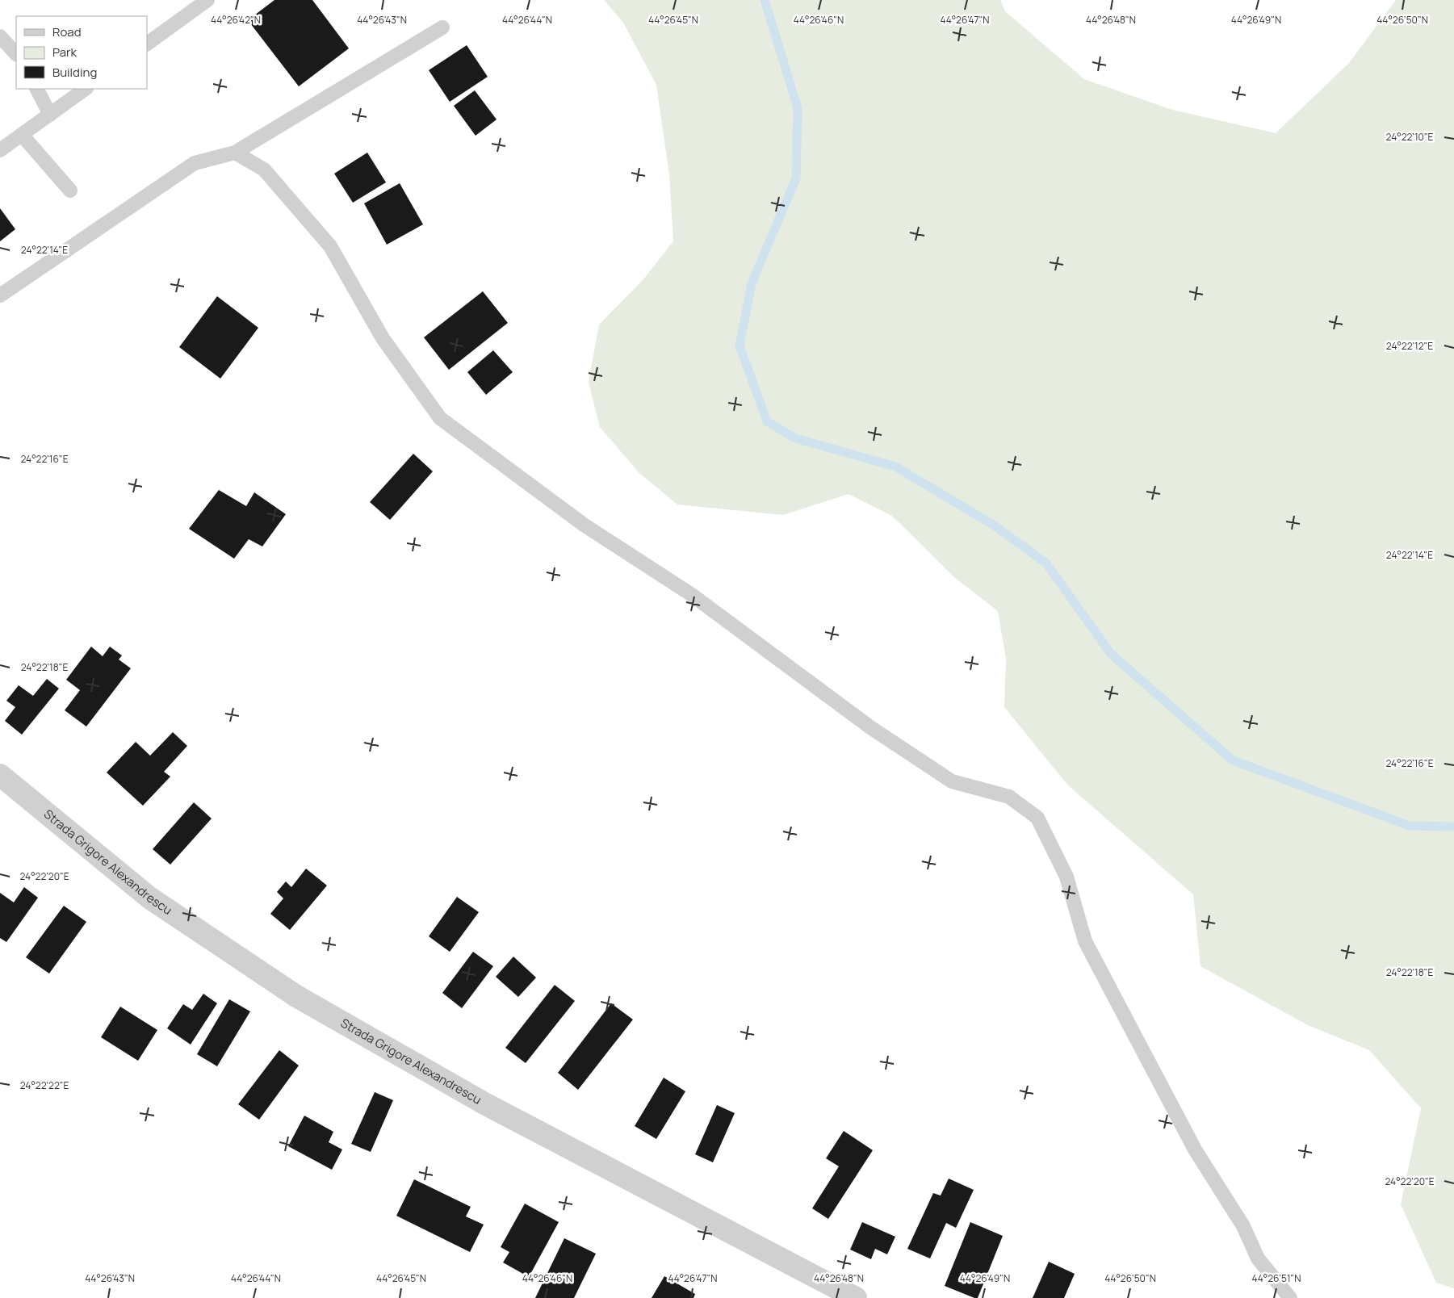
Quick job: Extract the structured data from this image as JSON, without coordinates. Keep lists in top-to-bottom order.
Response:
{
  "streets": {
    "street": ["Strada Grigore Alexandrescu"]
  },
  "legend": ["Road", "Park", "Building"],
  "coordinates": [
    "44°26'42\"N",
    "44°26'43\"N",
    "44°26'44\"N",
    "44°26'45\"N",
    "44°26'46\"N",
    "44°26'47\"N",
    "44°26'48\"N",
    "44°26'49\"N",
    "44°26'50\"N",
    "24°22'10\"E",
    "24°22'14\"E",
    "24°22'12\"E",
    "24°22'16\"E",
    "24°22'18\"E",
    "24°22'20\"E",
    "24°22'22\"E",
    "44°26'51\"N"
  ]
}
